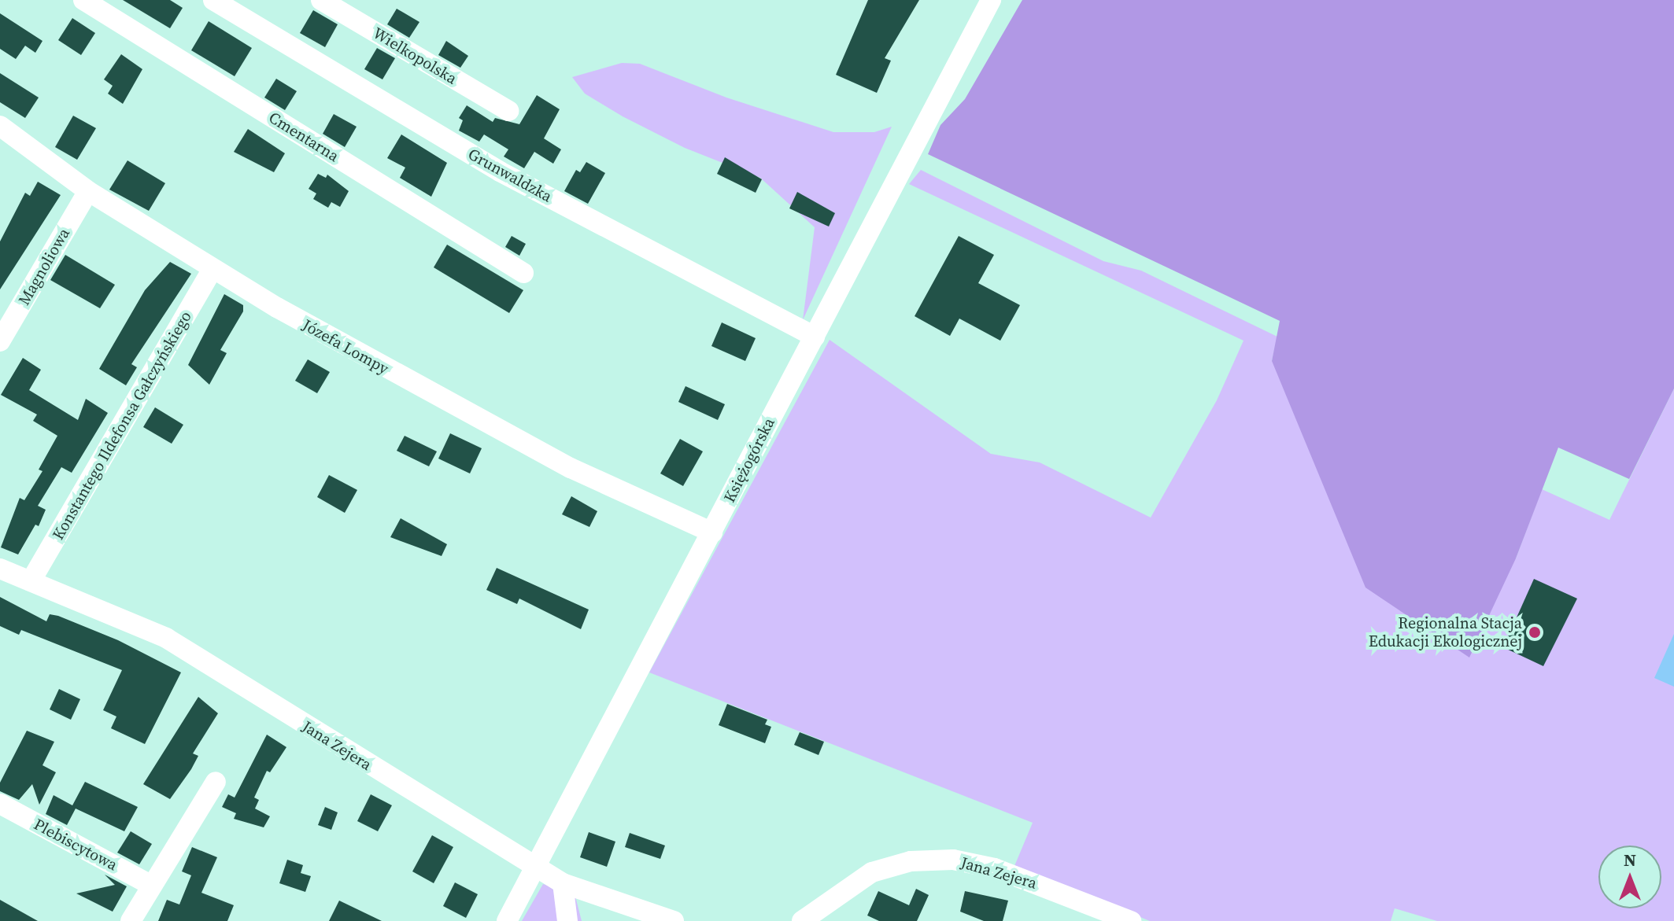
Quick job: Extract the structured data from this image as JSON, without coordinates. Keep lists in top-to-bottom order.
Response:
{
  "streets": {
    "street": [
      "Wielkopolska",
      "Cmentarna",
      "Grunwaldzka",
      "Magnoliowa",
      "Józefa Lompy",
      "Konstantego Ildefonsa Gałczyńskiego",
      "Księżogórska",
      "Jana Zejera",
      "Plebiscytowa"
    ]
  },
  "crossings": [
    ["Grunwaldzka", "Księżogórska"],
    ["Magnoliowa", "Józefa Lompy"],
    ["Józefa Lompy", "Konstantego Ildefonsa Gałczyńskiego"],
    ["Józefa Lompy", "Księżogórska"],
    ["Konstantego Ildefonsa Gałczyńskiego", "Jana Zejera"],
    ["Księżogórska", "Jana Zejera"]
  ],
  "places": ["Regionalna Stacja Edukacji Ekologicznej"],
  "north": "top"
}
